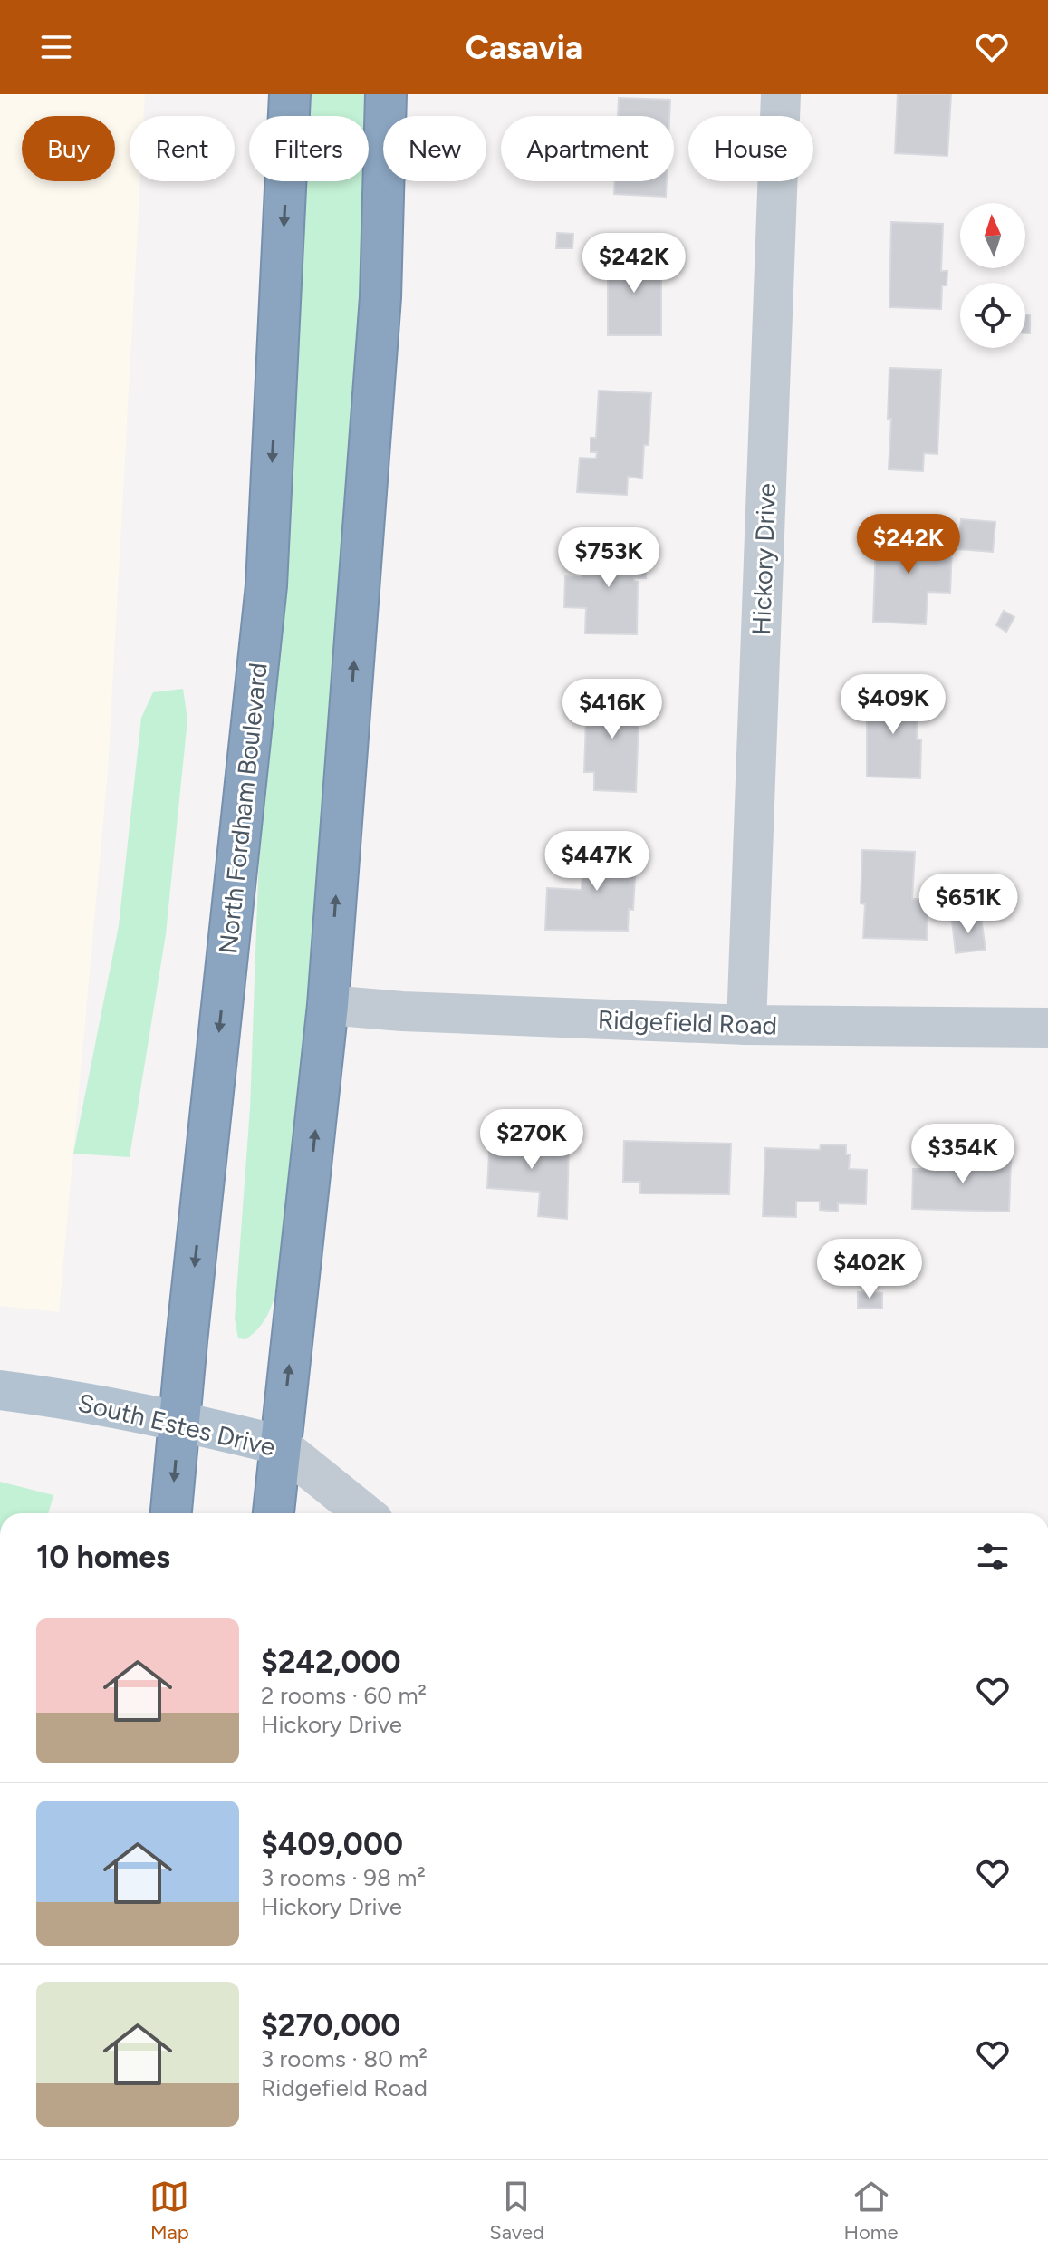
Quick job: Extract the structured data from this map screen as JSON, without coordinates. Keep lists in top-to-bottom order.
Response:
{
  "streets": {
    "highway": ["North Fordham Boulevard"],
    "main road": ["South Estes Drive"],
    "street": ["Hickory Drive", "Ridgefield Road"]
  },
  "crossings": [
    ["Hickory Drive", "Ridgefield Road"],
    ["North Fordham Boulevard", "South Estes Drive"]
  ],
  "north": "top",
  "page": {
    "header": "Casavia",
    "chip": [
      "Buy",
      "Rent",
      "Filters",
      "New",
      "Apartment",
      "House"
    ],
    "price": [
      "$242K",
      "$242K",
      "$753K",
      "$409K",
      "$416K",
      "$447K",
      "$651K",
      "$270K",
      "$354K",
      "$402K"
    ],
    "heading": "10 homes",
    "list": [
      {
        "name": "$242,000",
        "note": "2 rooms · 60 m² · Hickory Drive"
      },
      {
        "name": "$409,000",
        "note": "3 rooms · 98 m² · Hickory Drive"
      },
      {
        "name": "$270,000",
        "note": "3 rooms · 80 m² · Ridgefield Road"
      }
    ],
    "tabs": ["Map", "Saved", "Home"]
  }
}
